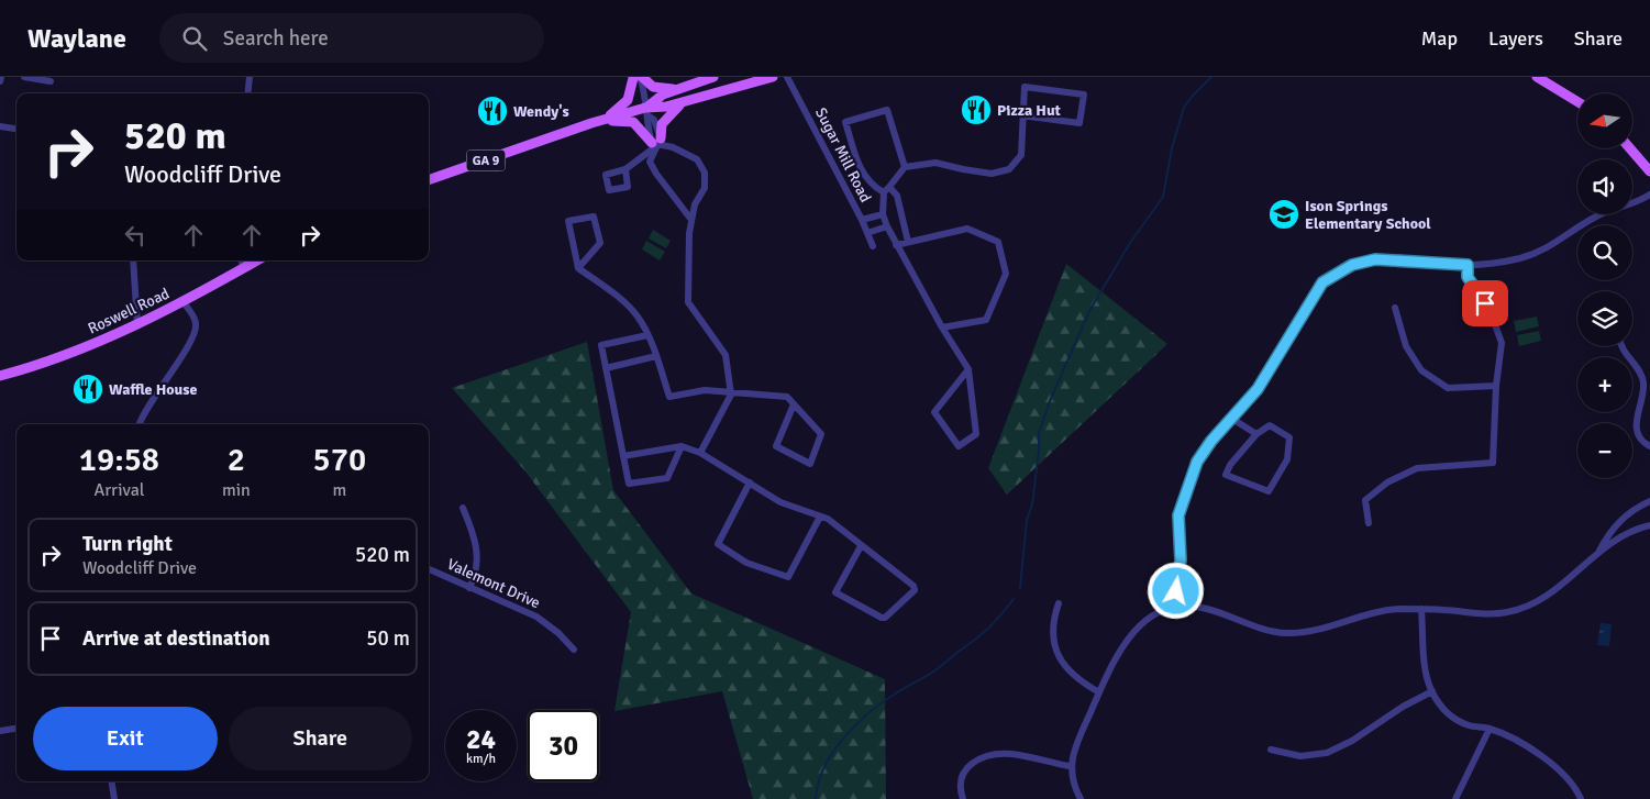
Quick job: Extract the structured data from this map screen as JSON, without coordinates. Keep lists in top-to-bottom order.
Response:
{
  "streets": {
    "main road": ["GA 9", "Roswell Road"],
    "street": ["Sugar Mill Road", "Valemont Drive"]
  },
  "places": {
    "restaurant": ["Pizza Hut", "Wendy's", "Waffle House"],
    "school or university": ["Ison Springs Elementary School"]
  },
  "north": "left",
  "page": {
    "header": "Waylane",
    "search": "Search here",
    "nav": ["Map", "Layers", "Share"],
    "map_buttons": ["+", "−"],
    "turn": ["520 m", "Woodcliff Drive"],
    "eta": [
      "19:58",
      "Arrival",
      "2",
      "min",
      "570",
      "m"
    ],
    "list": [
      {
        "name": "Turn right",
        "note": "Woodcliff Drive",
        "value": "520 m"
      },
      {
        "name": "Arrive at destination",
        "value": "50 m"
      }
    ],
    "buttons": ["Exit", "Share"],
    "speed": "24 km/h",
    "limit": "30"
  }
}
